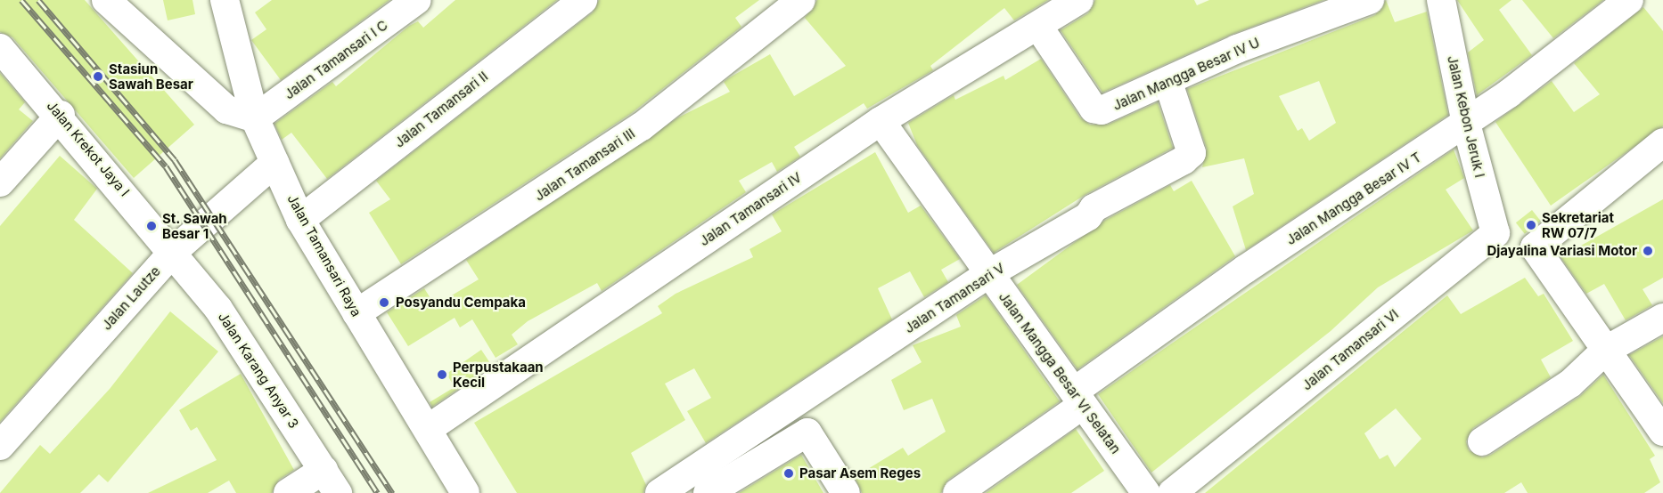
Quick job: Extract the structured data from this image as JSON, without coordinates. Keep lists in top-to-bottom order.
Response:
{
  "streets": {
    "street": [
      "Jalan Tamansari I C",
      "Jalan Mangga Besar IV U",
      "Jalan Tamansari II",
      "Jalan Kebon Jeruk I",
      "Jalan Krekot Jaya I",
      "Jalan Tamansari III",
      "Jalan Mangga Besar IV T",
      "Jalan Tamansari IV",
      "Jalan Tamansari Raya",
      "Jalan Lautze",
      "Jalan Tamansari V",
      "Jalan Tamansari VI",
      "Jalan Karang Anyar 3",
      "Jalan Mangga Besar VI Selatan"
    ]
  },
  "crossings": [
    ["Jalan Tamansari I C", "Jalan Tamansari Raya"],
    ["Jalan Mangga Besar IV U", "Jalan Tamansari IV"],
    ["Jalan Mangga Besar IV U", "Jalan Tamansari V"],
    ["Jalan Tamansari II", "Jalan Tamansari Raya"],
    ["Jalan Kebon Jeruk I", "Jalan Mangga Besar IV T"],
    ["Jalan Kebon Jeruk I", "Jalan Tamansari VI"],
    ["Jalan Krekot Jaya I", "Jalan Lautze"],
    ["Jalan Krekot Jaya I", "Jalan Karang Anyar 3"],
    ["Jalan Tamansari III", "Jalan Tamansari Raya"],
    ["Jalan Mangga Besar IV T", "Jalan Mangga Besar VI Selatan"],
    ["Jalan Tamansari IV", "Jalan Tamansari Raya"],
    ["Jalan Tamansari IV", "Jalan Mangga Besar VI Selatan"],
    ["Jalan Tamansari Raya", "Jalan Lautze"],
    ["Jalan Lautze", "Jalan Karang Anyar 3"],
    ["Jalan Tamansari V", "Jalan Mangga Besar VI Selatan"]
  ],
  "places": [
    "Stasiun Sawah Besar",
    "Sekretariat RW 07/7",
    "St. Sawah Besar 1",
    "Djayalina Variasi Motor",
    "Posyandu Cempaka",
    "Perpustakaan Kecil",
    "Pasar Asem Reges"
  ]
}
